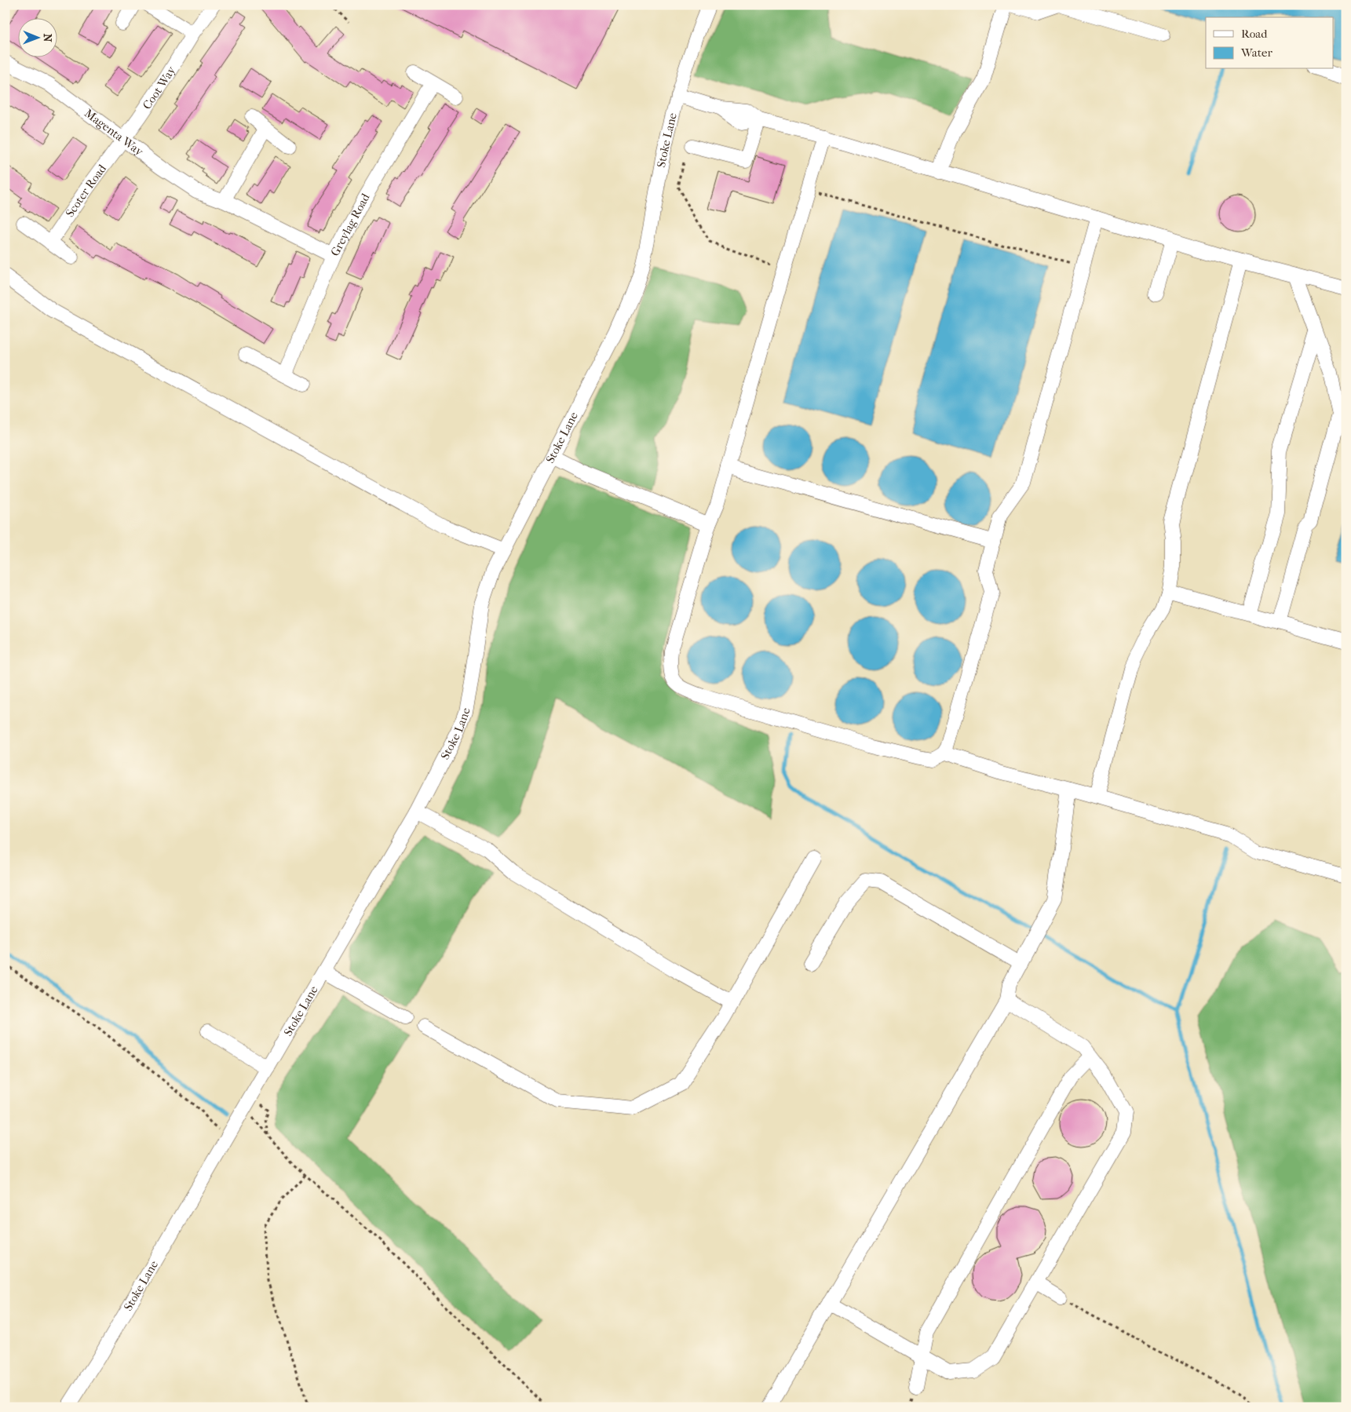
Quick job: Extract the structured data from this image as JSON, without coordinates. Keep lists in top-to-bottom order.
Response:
{
  "streets": {
    "street": [
      "Coot Way",
      "Magenta Way",
      "Stoke Lane",
      "Scoter Road",
      "Greylag Road"
    ]
  },
  "crossings": [
    ["Coot Way", "Magenta Way"],
    ["Coot Way", "Scoter Road"],
    ["Magenta Way", "Scoter Road"],
    ["Magenta Way", "Greylag Road"]
  ],
  "legend": ["Road", "Water"],
  "north": "right"
}
